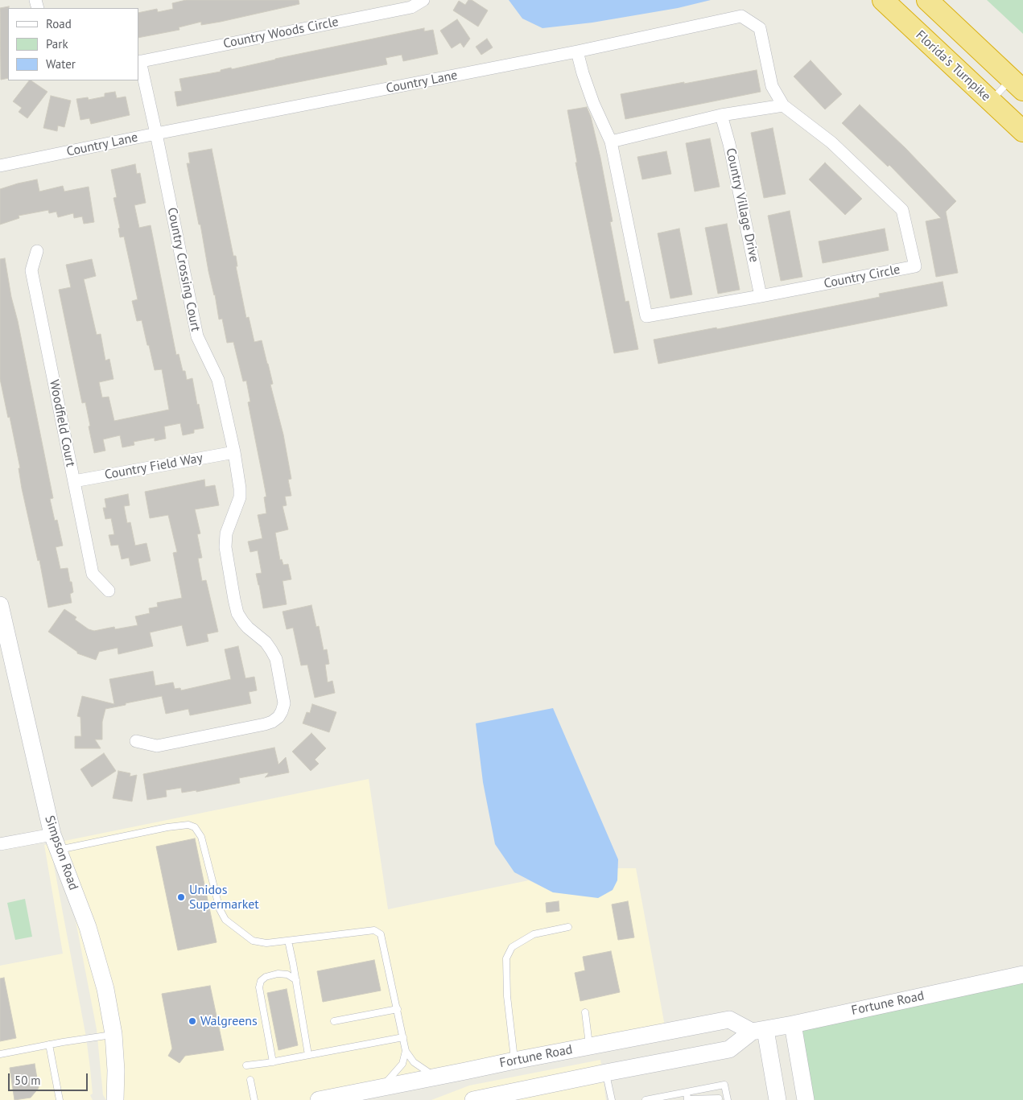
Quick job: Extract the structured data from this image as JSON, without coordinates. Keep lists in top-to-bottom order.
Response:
{
  "streets": {
    "highway": ["Florida's Turnpike"],
    "main road": ["Simpson Road", "Fortune Road"],
    "street": [
      "Country Woods Circle",
      "Country Lane",
      "Country Village Drive",
      "Country Crossing Court",
      "Country Circle",
      "Woodfield Court",
      "Country Field Way"
    ]
  },
  "crossings": [
    ["Country Woods Circle", "Country Crossing Court"],
    ["Country Lane", "Country Crossing Court"],
    ["Country Lane", "Country Circle"],
    ["Country Village Drive", "Country Circle"],
    ["Country Crossing Court", "Country Field Way"],
    ["Woodfield Court", "Country Field Way"]
  ],
  "places": ["Unidos Supermarket", "Walgreens"],
  "legend": ["Road", "Park", "Water"],
  "scale_bar": "50 m"
}
